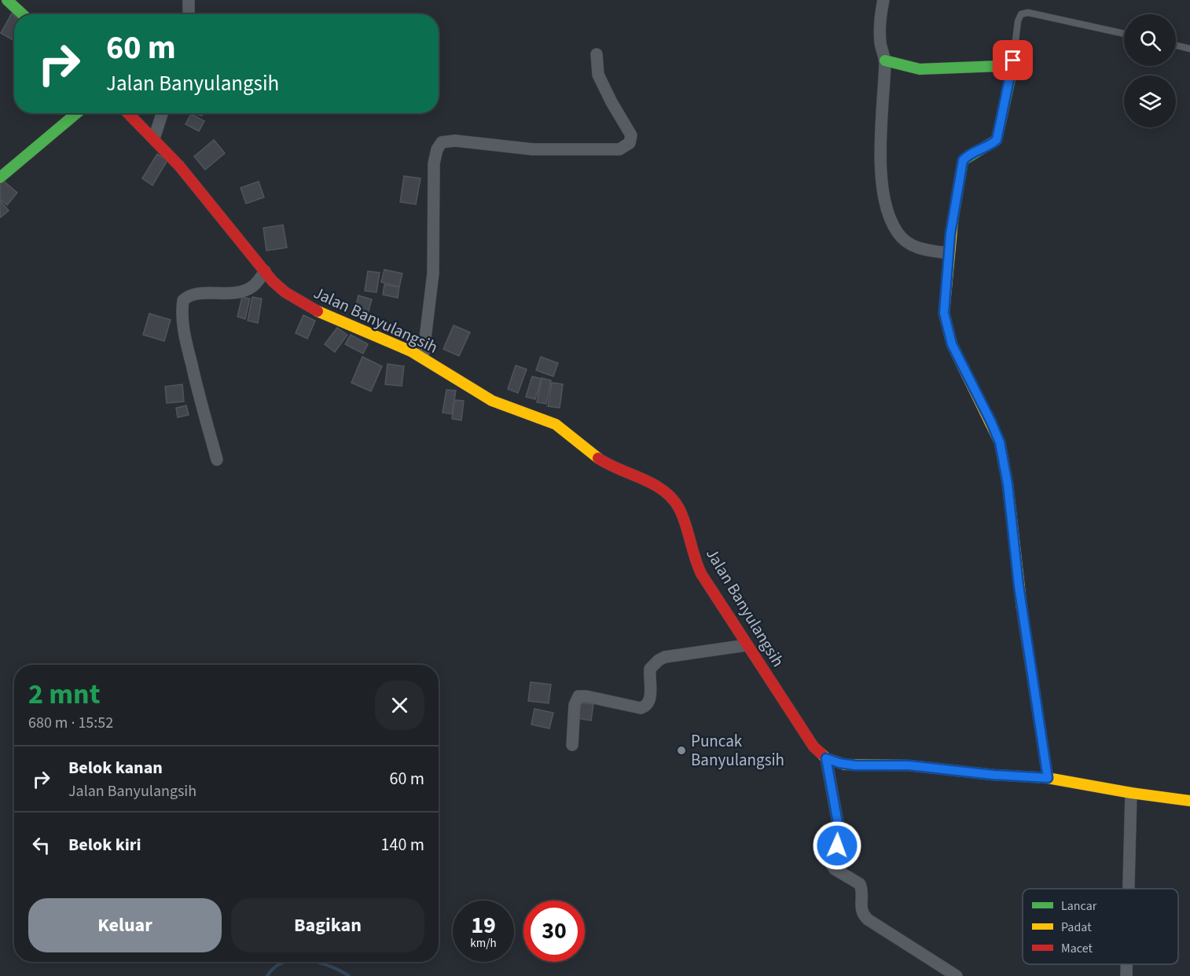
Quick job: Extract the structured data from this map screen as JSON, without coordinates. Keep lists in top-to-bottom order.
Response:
{
  "streets": {
    "street": ["Jalan Banyulangsih"]
  },
  "places": ["Puncak Banyulangsih"],
  "legend": ["Lancar", "Padat", "Macet"],
  "page": {
    "turn": ["60 m", "Jalan Banyulangsih"],
    "heading": ["2 mnt", "680 m · 15:52"],
    "list": [
      {
        "name": "Belok kanan",
        "note": "Jalan Banyulangsih",
        "value": "60 m"
      },
      {
        "name": "Belok kiri",
        "value": "140 m"
      }
    ],
    "buttons": ["Keluar", "Bagikan"],
    "speed": "19 km/h",
    "limit": "30"
  }
}
